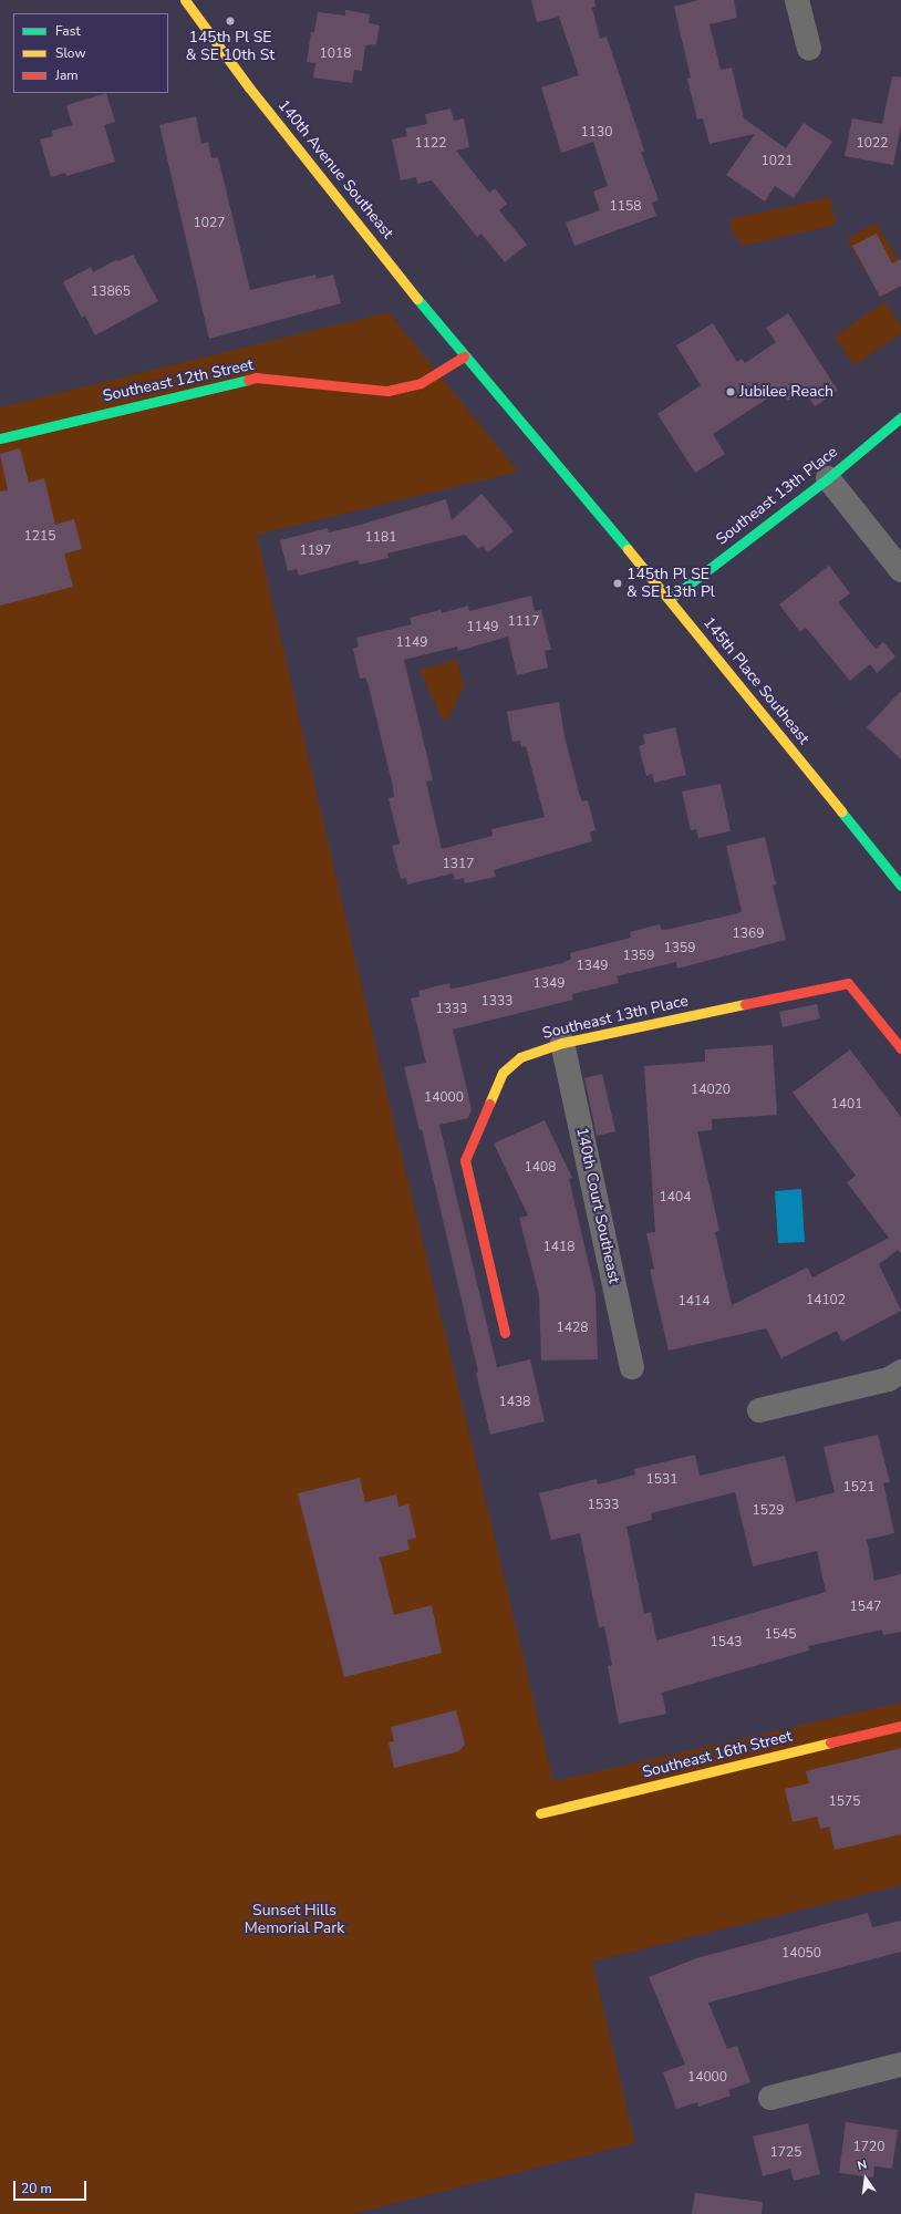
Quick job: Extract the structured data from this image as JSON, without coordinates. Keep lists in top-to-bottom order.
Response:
{
  "streets": {
    "street": [
      "140th Avenue Southeast",
      "Southeast 12th Street",
      "Southeast 13th Place",
      "145th Place Southeast",
      "140th Court Southeast",
      "Southeast 16th Street"
    ]
  },
  "crossings": [
    ["140th Avenue Southeast", "Southeast 12th Street"],
    ["140th Avenue Southeast", "145th Place Southeast"],
    ["Southeast 12th Street", "145th Place Southeast"],
    ["Southeast 13th Place", "145th Place Southeast"],
    ["Southeast 13th Place", "140th Court Southeast"]
  ],
  "parks": ["Sunset Hills Memorial Park"],
  "places": ["145th Pl SE & SE 10th St", "Jubilee Reach", "145th Pl SE & SE 13th Pl"],
  "house_numbers": [
    "1018",
    "1130",
    "1122",
    "1022",
    "1021",
    "1158",
    "1027",
    "13865",
    "1215",
    "1181",
    "1197",
    "1117",
    "1149",
    "1149",
    "1317",
    "1369",
    "1359",
    "1359",
    "1349",
    "1349",
    "1333",
    "1333",
    "14020",
    "14000",
    "1401",
    "1408",
    "1404",
    "1418",
    "14102",
    "1414",
    "1428",
    "1438",
    "1531",
    "1521",
    "1533",
    "1529",
    "1547",
    "1545",
    "1543",
    "1575",
    "14050",
    "14000",
    "1720",
    "1725"
  ],
  "legend": ["Fast", "Slow", "Jam"],
  "scale_bar": "20 m",
  "north": "top"
}
